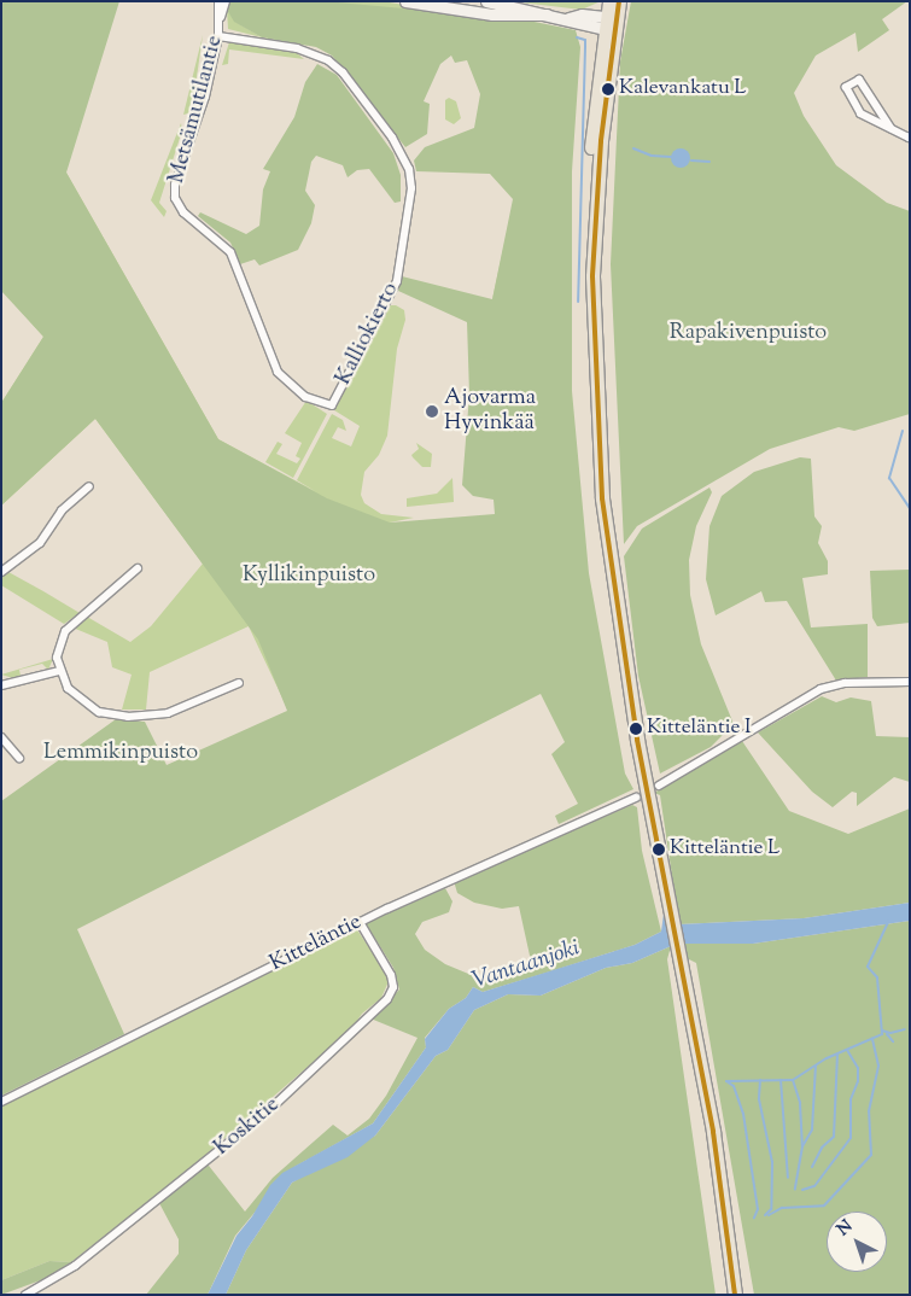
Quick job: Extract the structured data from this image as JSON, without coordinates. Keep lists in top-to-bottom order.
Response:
{
  "streets": {
    "street": [
      "Metsämutilantie",
      "Kalliokierto",
      "Kitteläntie",
      "Koskitie"
    ]
  },
  "crossings": [
    ["Metsämutilantie", "Kalliokierto"],
    ["Kitteläntie", "Koskitie"]
  ],
  "water": ["Vantaanjoki"],
  "parks": ["Rapakivenpuisto", "Kyllikinpuisto", "Lemmikinpuisto"],
  "places": [
    "Kalevankatu L",
    "Ajovarma Hyvinkää",
    "Kitteläntie I",
    "Kitteläntie L"
  ],
  "north": "top left"
}
